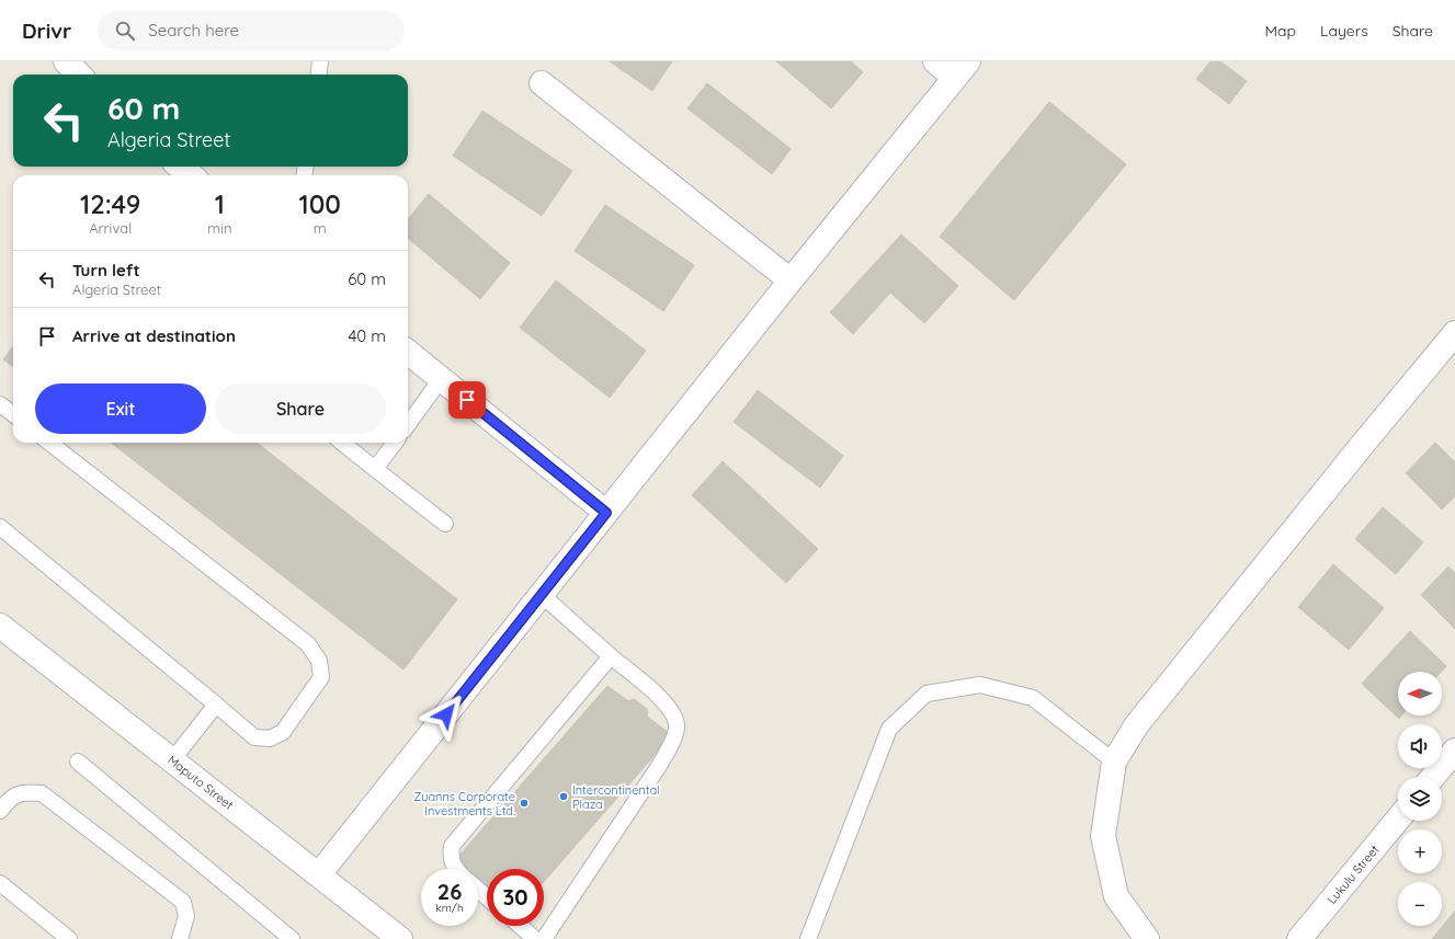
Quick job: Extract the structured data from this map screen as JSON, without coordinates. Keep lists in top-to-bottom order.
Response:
{
  "streets": {
    "street": ["Maputo Street", "Lukulu Street"]
  },
  "places": ["Intercontinental Plaza", "Zuanns Corporate Investments Ltd."],
  "north": "left",
  "page": {
    "header": "Drivr",
    "search": "Search here",
    "nav": ["Map", "Layers", "Share"],
    "turn": ["60 m", "Algeria Street"],
    "eta": [
      "12:49",
      "Arrival",
      "1",
      "min",
      "100",
      "m"
    ],
    "list": [
      {
        "name": "Turn left",
        "note": "Algeria Street",
        "value": "60 m"
      },
      {
        "name": "Arrive at destination",
        "value": "40 m"
      }
    ],
    "buttons": ["Exit", "Share"],
    "map_buttons": ["+", "−"],
    "speed": "26 km/h",
    "limit": "30"
  }
}
